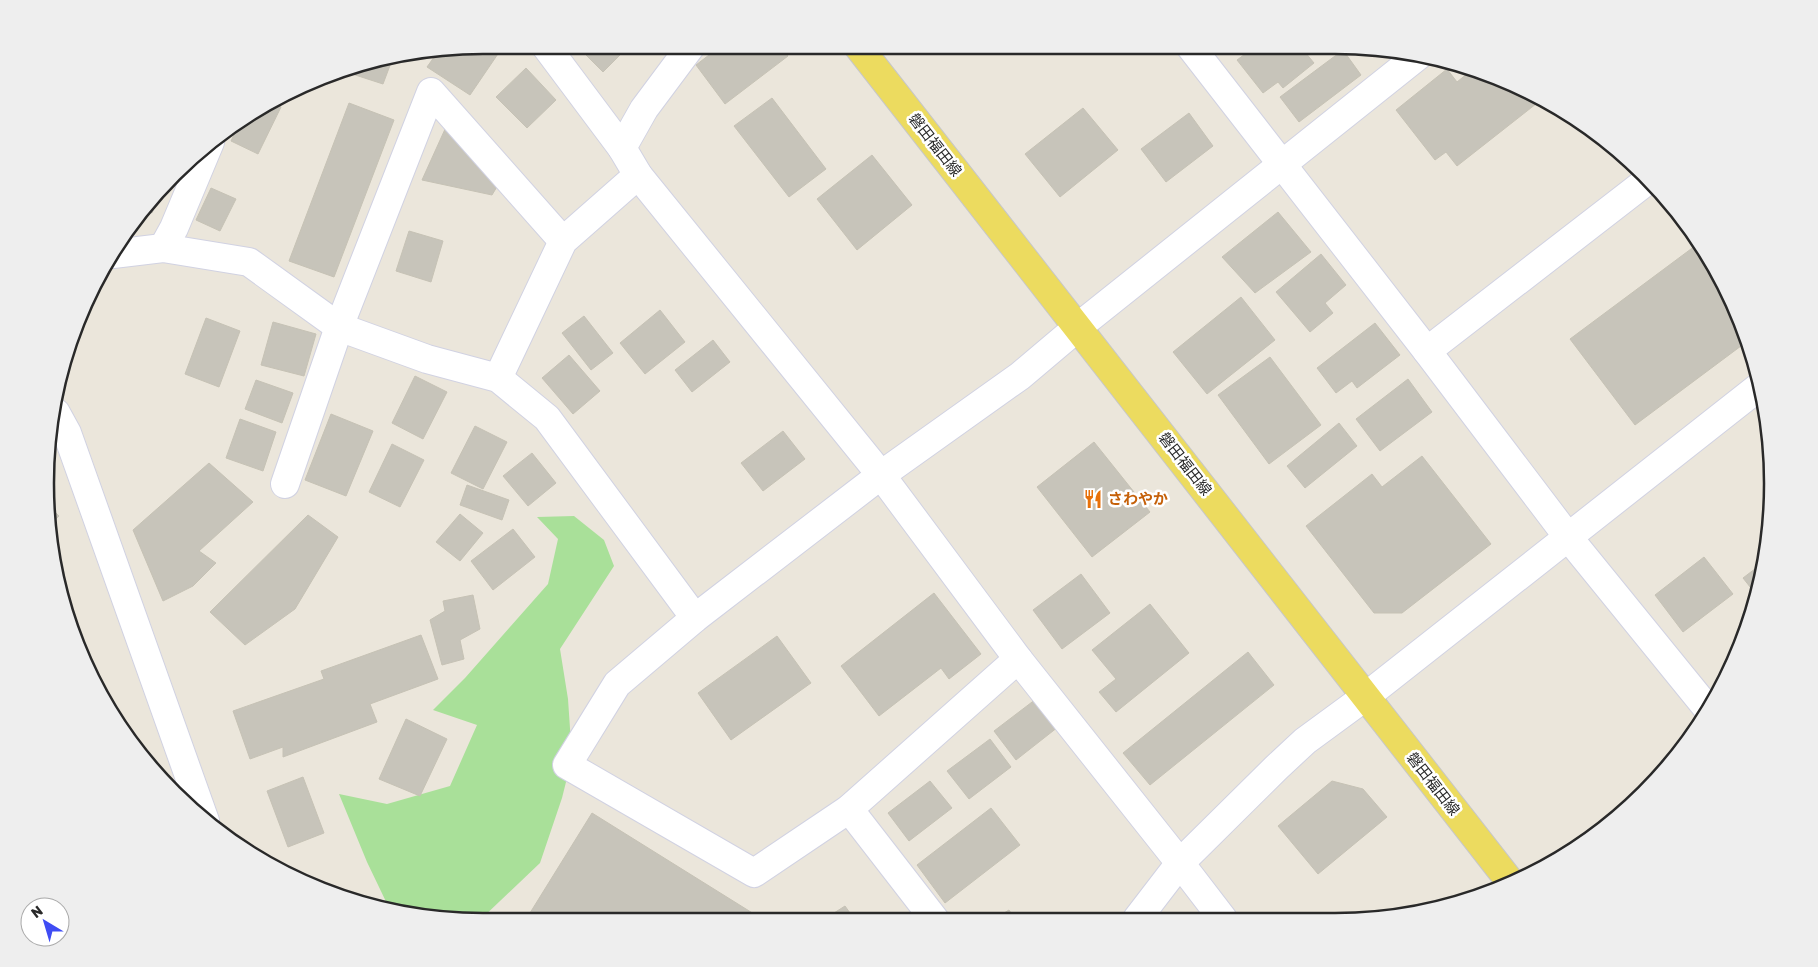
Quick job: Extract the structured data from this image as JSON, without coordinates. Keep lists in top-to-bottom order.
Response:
{
  "streets": {
    "main road": ["磐田福田線"]
  },
  "places": {
    "restaurant": ["さわやか"]
  },
  "north": "top left"
}
